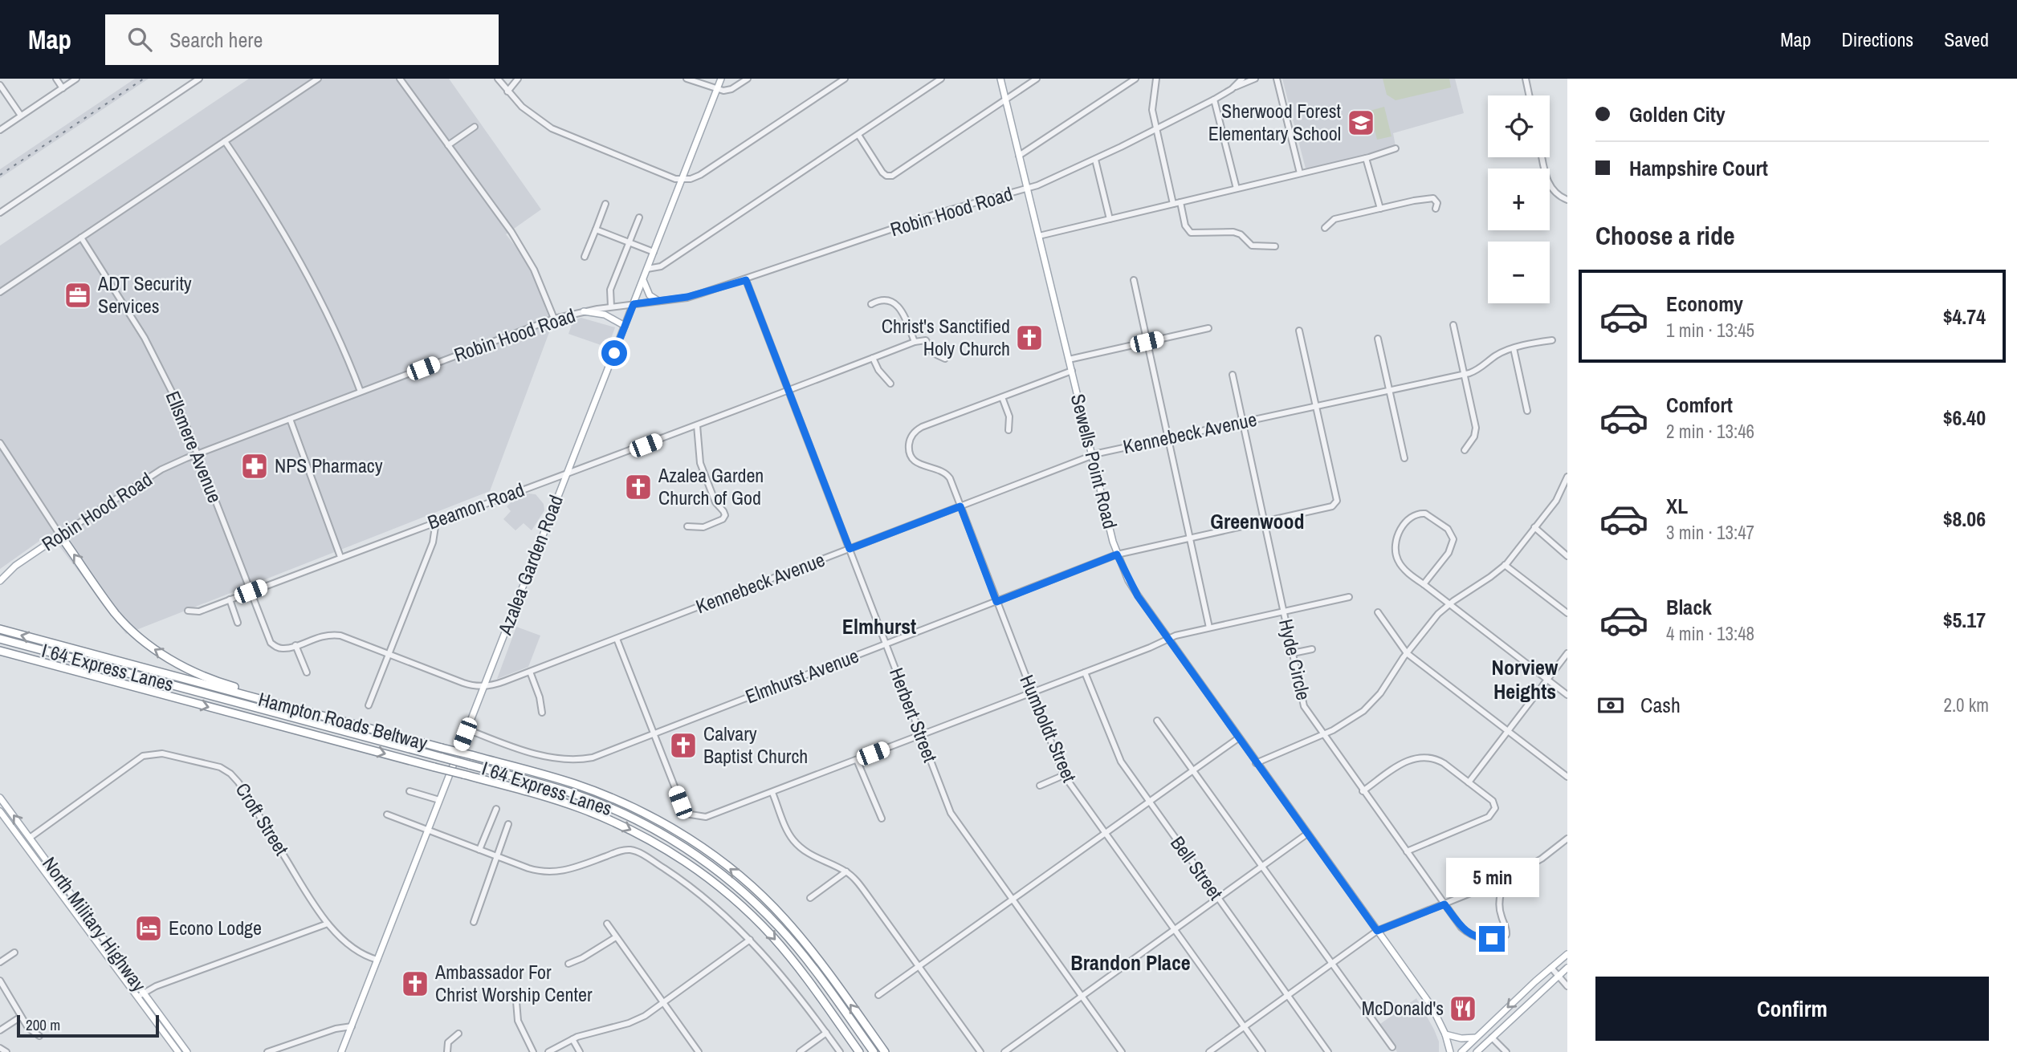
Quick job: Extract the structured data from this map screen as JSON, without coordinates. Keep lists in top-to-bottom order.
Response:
{
  "streets": {
    "highway": ["I 64 Express Lanes", "Hampton Roads Beltway"],
    "main road": [
      "Robin Hood Road",
      "Sewells Point Road",
      "Azalea Garden Road",
      "North Military Highway"
    ],
    "street": [
      "Kennebeck Avenue",
      "Ellsmere Avenue",
      "Beamon Road",
      "Hyde Circle",
      "Elmhurst Avenue",
      "Herbert Street",
      "Humboldt Street",
      "Croft Street",
      "Bell Street"
    ]
  },
  "crossings": [
    ["Robin Hood Road", "Ellsmere Avenue"],
    ["Robin Hood Road", "Sewells Point Road"],
    ["Robin Hood Road", "Azalea Garden Road"],
    ["Robin Hood Road", "Herbert Street"],
    ["Kennebeck Avenue", "Ellsmere Avenue"],
    ["Kennebeck Avenue", "Sewells Point Road"],
    ["Kennebeck Avenue", "Azalea Garden Road"],
    ["Kennebeck Avenue", "Hyde Circle"],
    ["Kennebeck Avenue", "Elmhurst Avenue"],
    ["Kennebeck Avenue", "Herbert Street"],
    ["Kennebeck Avenue", "Humboldt Street"],
    ["Ellsmere Avenue", "Beamon Road"],
    ["Sewells Point Road", "Elmhurst Avenue"],
    ["Beamon Road", "Azalea Garden Road"],
    ["Beamon Road", "Herbert Street"],
    ["Azalea Garden Road", "Elmhurst Avenue"],
    ["Azalea Garden Road", "Croft Street"],
    ["Hyde Circle", "Elmhurst Avenue"],
    ["Elmhurst Avenue", "Herbert Street"],
    ["Elmhurst Avenue", "Humboldt Street"],
    ["Croft Street", "North Military Highway"]
  ],
  "districts": [
    "Greenwood",
    "Elmhurst",
    "Norview Heights",
    "Brandon Place"
  ],
  "places": {
    "school or university": ["Sherwood Forest Elementary School"],
    "office": ["ADT Security Services"],
    "church": [
      "Christ's Sanctified Holy Church",
      "Azalea Garden Church of God",
      "Calvary Baptist Church",
      "Ambassador For Christ Worship Center"
    ],
    "pharmacy": ["NPS Pharmacy"],
    "hotel": ["Econo Lodge"],
    "restaurant": ["McDonald's"]
  },
  "scale_bar": "200 m",
  "page": {
    "header": "Map",
    "search": "Search here",
    "nav": ["Map", "Directions", "Saved"],
    "banner": ["Golden City", "Hampshire Court"],
    "map_buttons": ["+", "−"],
    "heading": "Choose a ride",
    "list": [
      {
        "name": "Economy",
        "note": "1 min · 13:45",
        "value": "$4.74"
      },
      {
        "name": "Comfort",
        "note": "2 min · 13:46",
        "value": "$6.40"
      },
      {
        "name": "XL",
        "note": "3 min · 13:47",
        "value": "$8.06"
      },
      {
        "name": "Black",
        "note": "4 min · 13:48",
        "value": "$5.17"
      }
    ],
    "pay": ["Cash", "2.0 km"],
    "bubble": "5 min",
    "buttons": "Confirm",
    "scale": "200 m"
  }
}
